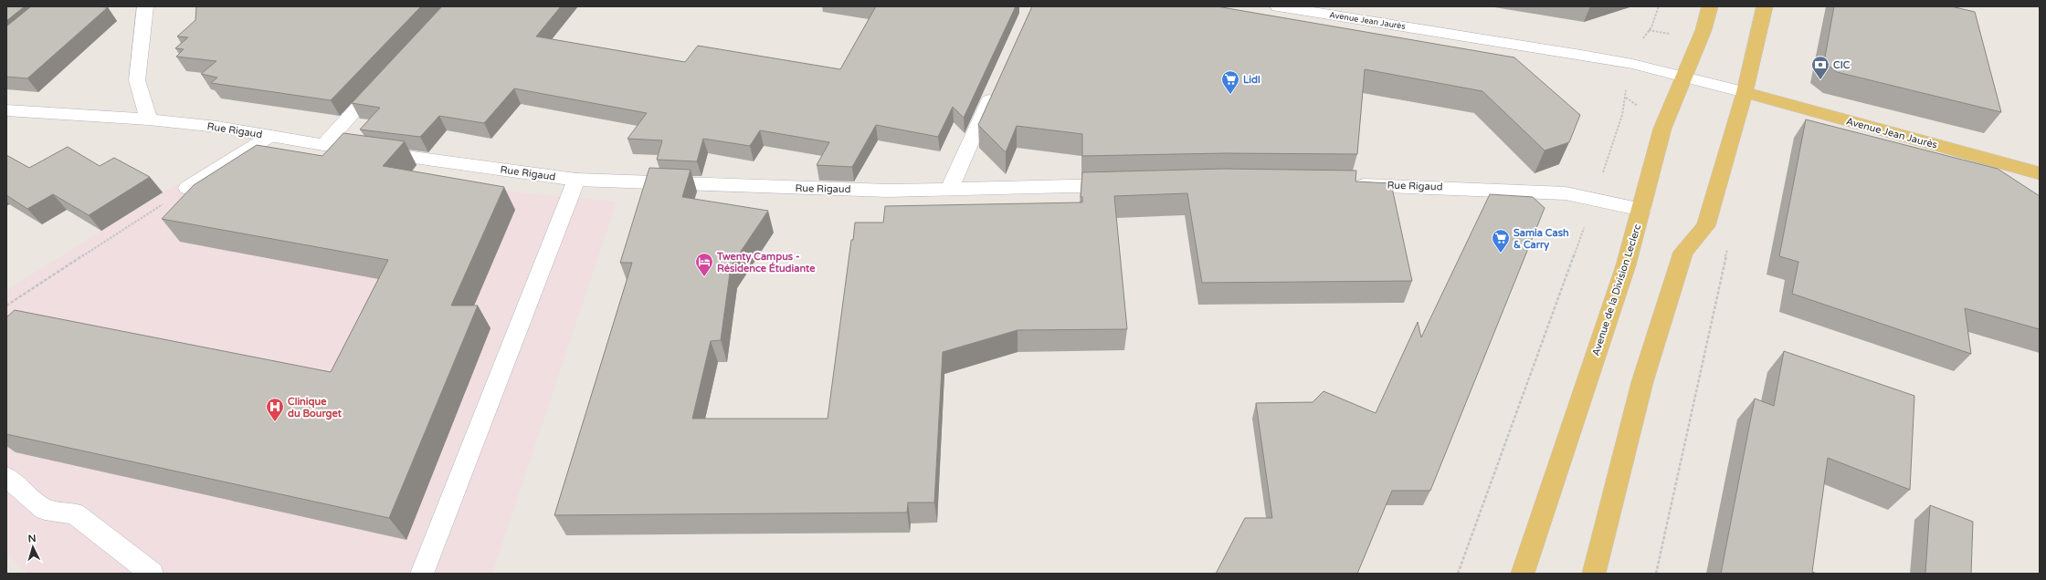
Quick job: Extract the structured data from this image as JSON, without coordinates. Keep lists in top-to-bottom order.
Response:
{
  "streets": {
    "main road": ["Avenue Jean Jaurès", "Avenue de la Division Leclerc"],
    "street": ["Rue Rigaud"]
  },
  "crossings": [
    ["Avenue Jean Jaurès", "Avenue de la Division Leclerc"],
    ["Rue Rigaud", "Avenue de la Division Leclerc"]
  ],
  "places": {
    "bank": ["CIC"],
    "supermarket": ["Lidl", "Samia Cash & Carry"],
    "hotel": ["Twenty Campus - Résidence Étudiante"],
    "hospital": ["Clinique du Bourget"]
  },
  "north": "top"
}
